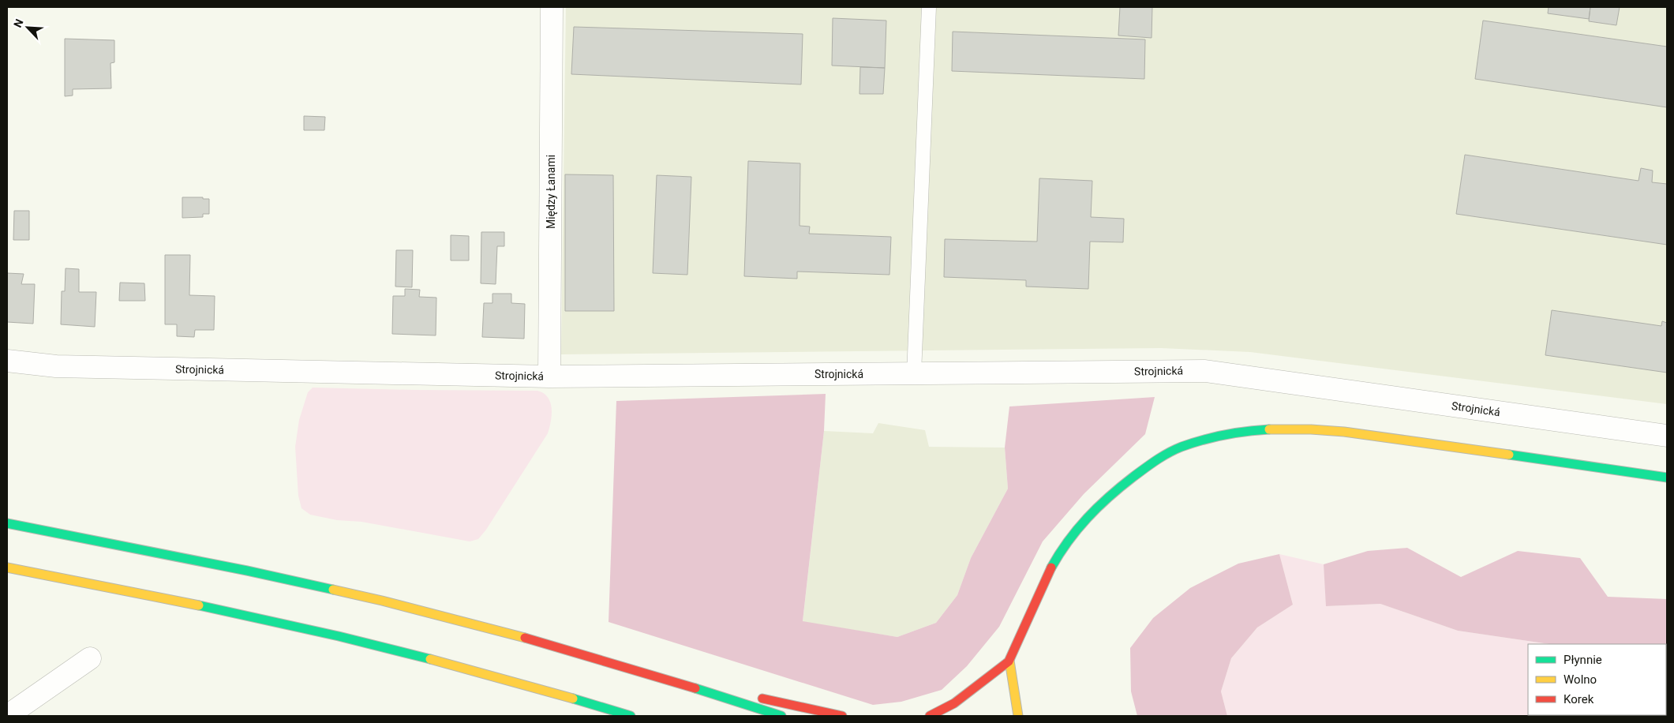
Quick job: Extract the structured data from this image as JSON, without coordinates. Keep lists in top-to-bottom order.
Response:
{
  "streets": {
    "street": ["Między Łanami", "Strojnická"]
  },
  "crossings": [
    ["Między Łanami", "Strojnická"]
  ],
  "legend": ["Płynnie", "Wolno", "Korek"],
  "north": "top left"
}
